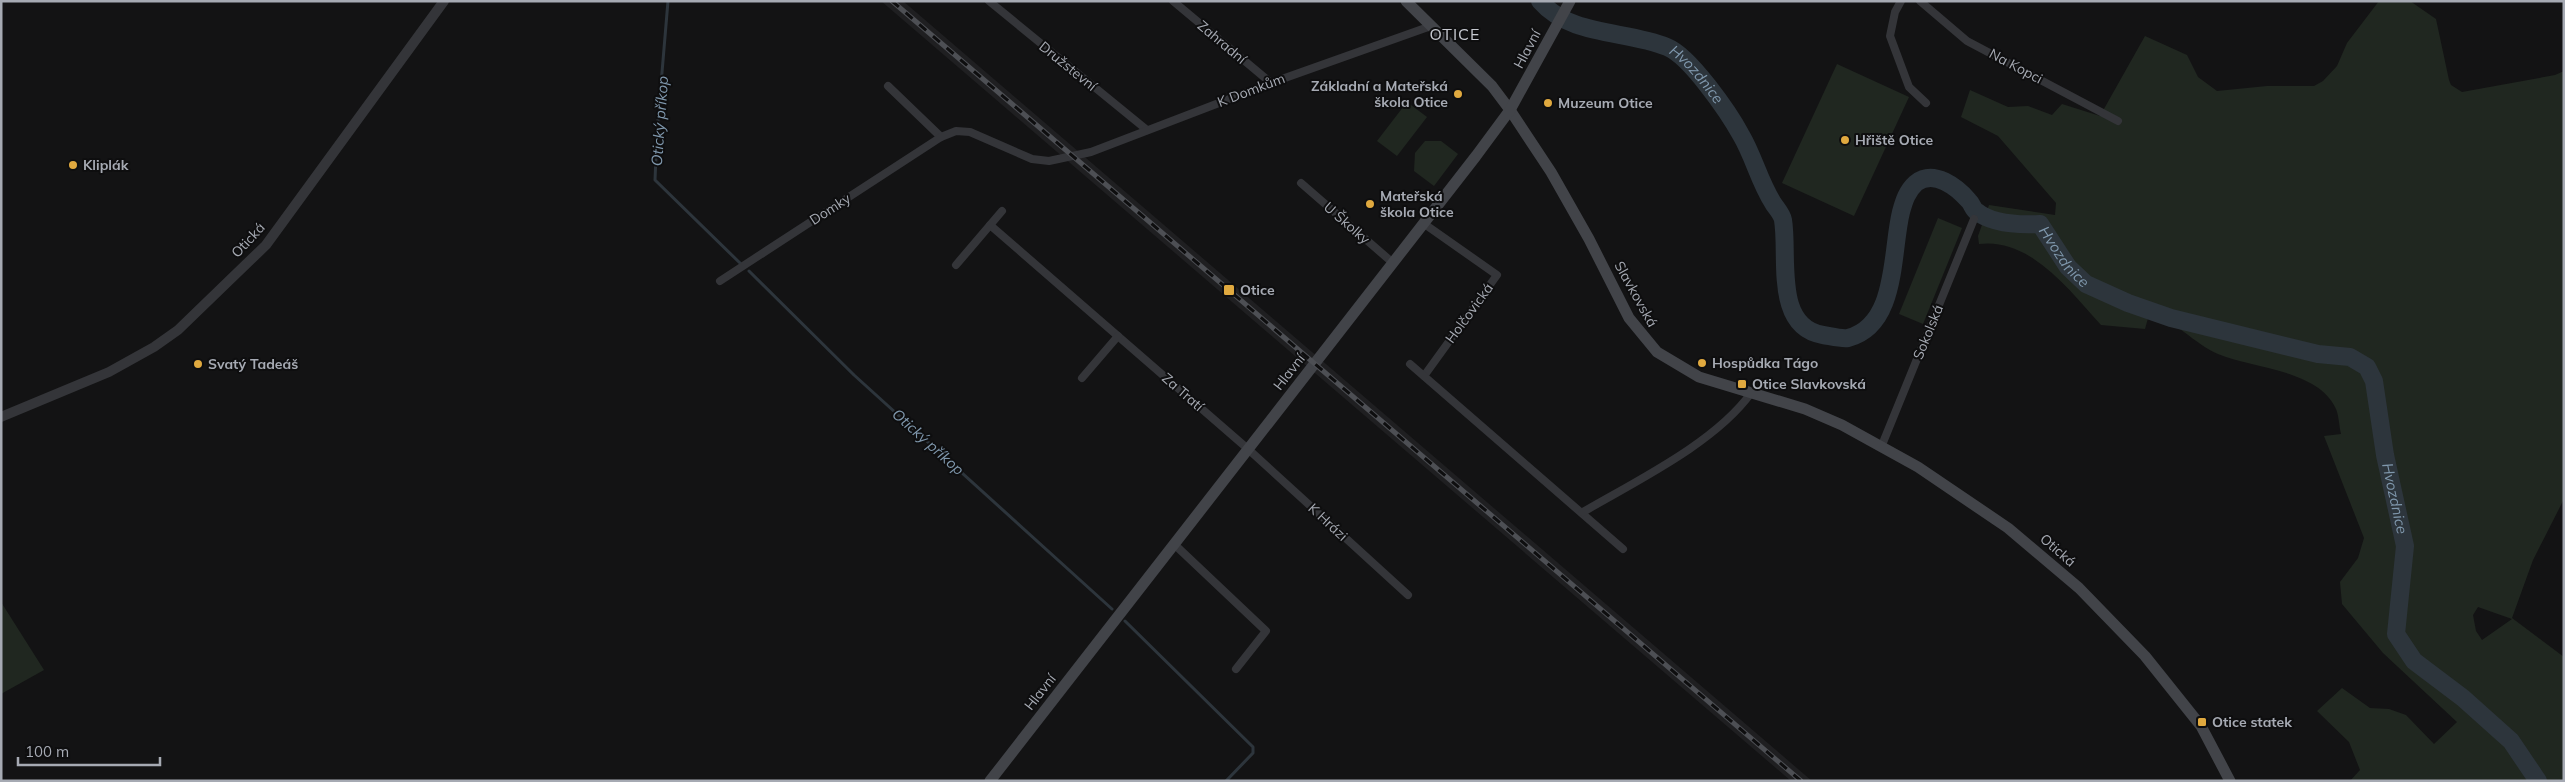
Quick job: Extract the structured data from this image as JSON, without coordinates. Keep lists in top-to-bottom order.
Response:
{
  "streets": {
    "main road": ["Hlavní", "Otická", "Slavkovská"],
    "street": [
      "Zahradní",
      "Družstevní",
      "Na Kopci",
      "K Domkům",
      "Domky",
      "U Školky",
      "Holčovická",
      "Sokolská",
      "Za Tratí",
      "K Hrázi"
    ]
  },
  "crossings": [
    ["Zahradní", "K Domkům"],
    ["Hlavní", "U Školky"],
    ["Hlavní", "Slavkovská"],
    ["Hlavní", "Holčovická"],
    ["Hlavní", "Za Tratí"],
    ["Hlavní", "K Hrázi"],
    ["Družstevní", "K Domkům"],
    ["K Domkům", "Domky"],
    ["K Domkům", "Slavkovská"],
    ["Otická", "Slavkovská"],
    ["Otická", "Sokolská"],
    ["Za Tratí", "K Hrázi"]
  ],
  "districts": ["OTICE"],
  "water": ["Hvozdnice", "Otický příkop"],
  "places": {
    "other": [
      "Základní a Mateřská škola Otice",
      "Muzeum Otice",
      "Hřiště Otice",
      "Kliplák",
      "Mateřská škola Otice",
      "Hospůdka Tágo",
      "Svatý Tadeáš"
    ],
    "transit": ["Otice", "Otice Slavkovská", "Otice statek"]
  },
  "scale_bar": "100 m"
}
